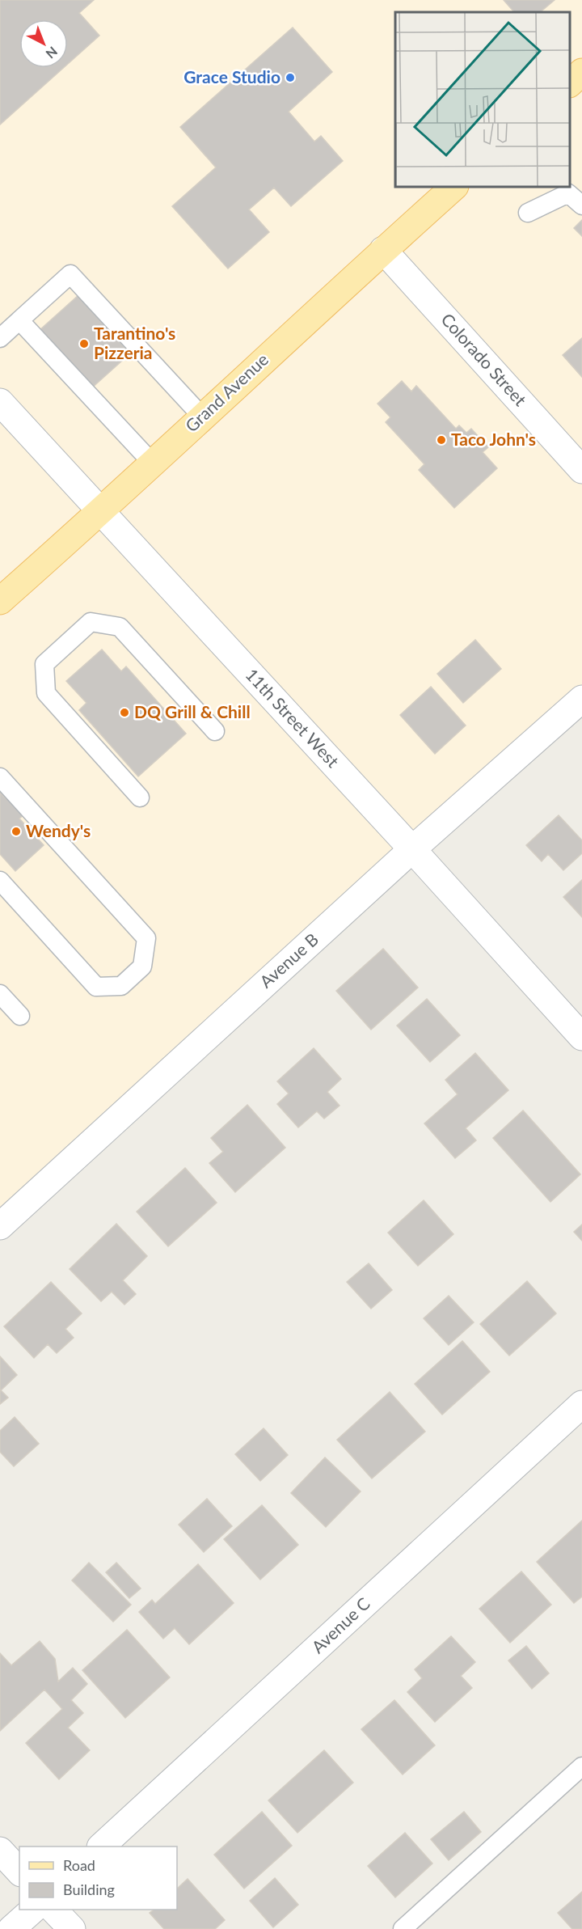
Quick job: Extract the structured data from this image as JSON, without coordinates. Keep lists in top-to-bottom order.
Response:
{
  "streets": {
    "main road": ["Grand Avenue"],
    "street": [
      "Colorado Street",
      "11th Street West",
      "Avenue B",
      "Avenue C"
    ]
  },
  "crossings": [
    ["Colorado Street", "Grand Avenue"],
    ["Grand Avenue", "11th Street West"],
    ["11th Street West", "Avenue B"]
  ],
  "places": [
    "Grace Studio",
    "Tarantino's Pizzeria",
    "Taco John's",
    "DQ Grill & Chill",
    "Wendy's"
  ],
  "legend": ["Road", "Building"],
  "north": "bottom right"
}
